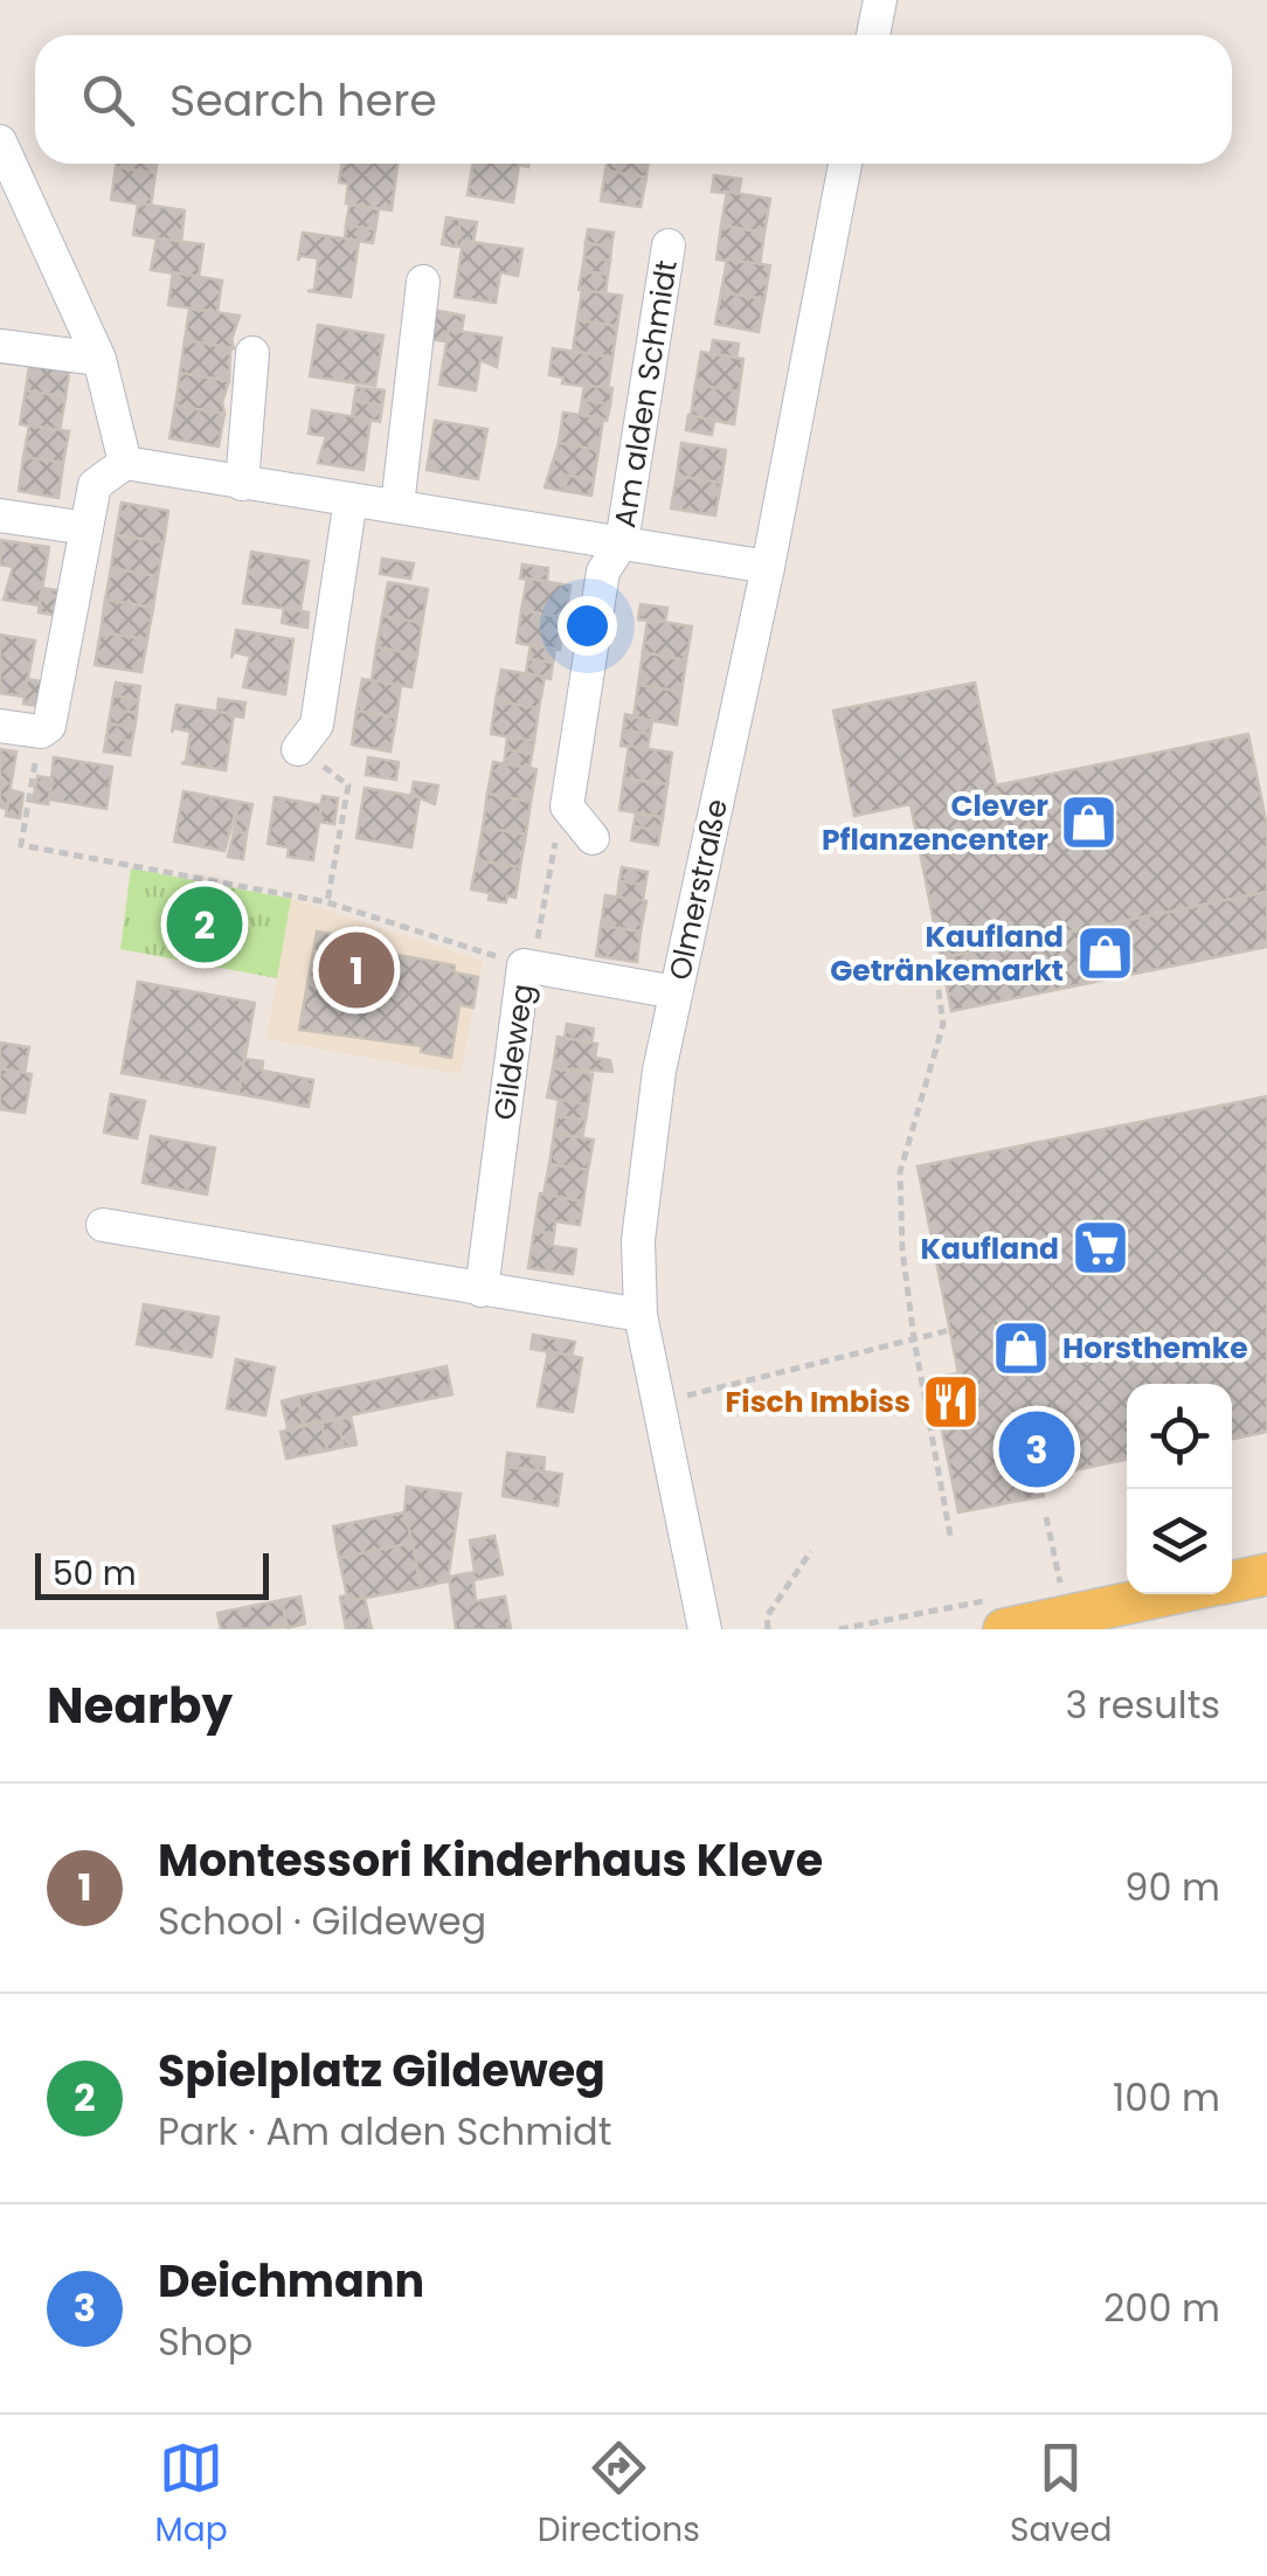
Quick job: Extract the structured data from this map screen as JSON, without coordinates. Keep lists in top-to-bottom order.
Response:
{
  "streets": {
    "street": ["Am alden Schmidt", "Olmerstraße", "Gildeweg"]
  },
  "crossings": [
    ["Am alden Schmidt", "Olmerstraße"],
    ["Olmerstraße", "Gildeweg"]
  ],
  "places": {
    "shop": ["Clever Pflanzencenter", "Kaufland Getränkemarkt", "Horsthemke"],
    "supermarket": ["Kaufland"],
    "restaurant": ["Fisch Imbiss"]
  },
  "scale_bar": "50 m",
  "page": {
    "search": "Search here",
    "pins": ["2", "1", "3"],
    "scale": "50 m",
    "heading": ["Nearby", "3 results"],
    "list": [
      {
        "mark": "1",
        "name": "Montessori Kinderhaus Kleve",
        "note": "School · Gildeweg",
        "value": "90 m"
      },
      {
        "mark": "2",
        "name": "Spielplatz Gildeweg",
        "note": "Park · Am alden Schmidt",
        "value": "100 m"
      },
      {
        "mark": "3",
        "name": "Deichmann",
        "note": "Shop",
        "value": "200 m"
      }
    ],
    "nav": ["Map", "Directions", "Saved"]
  }
}
